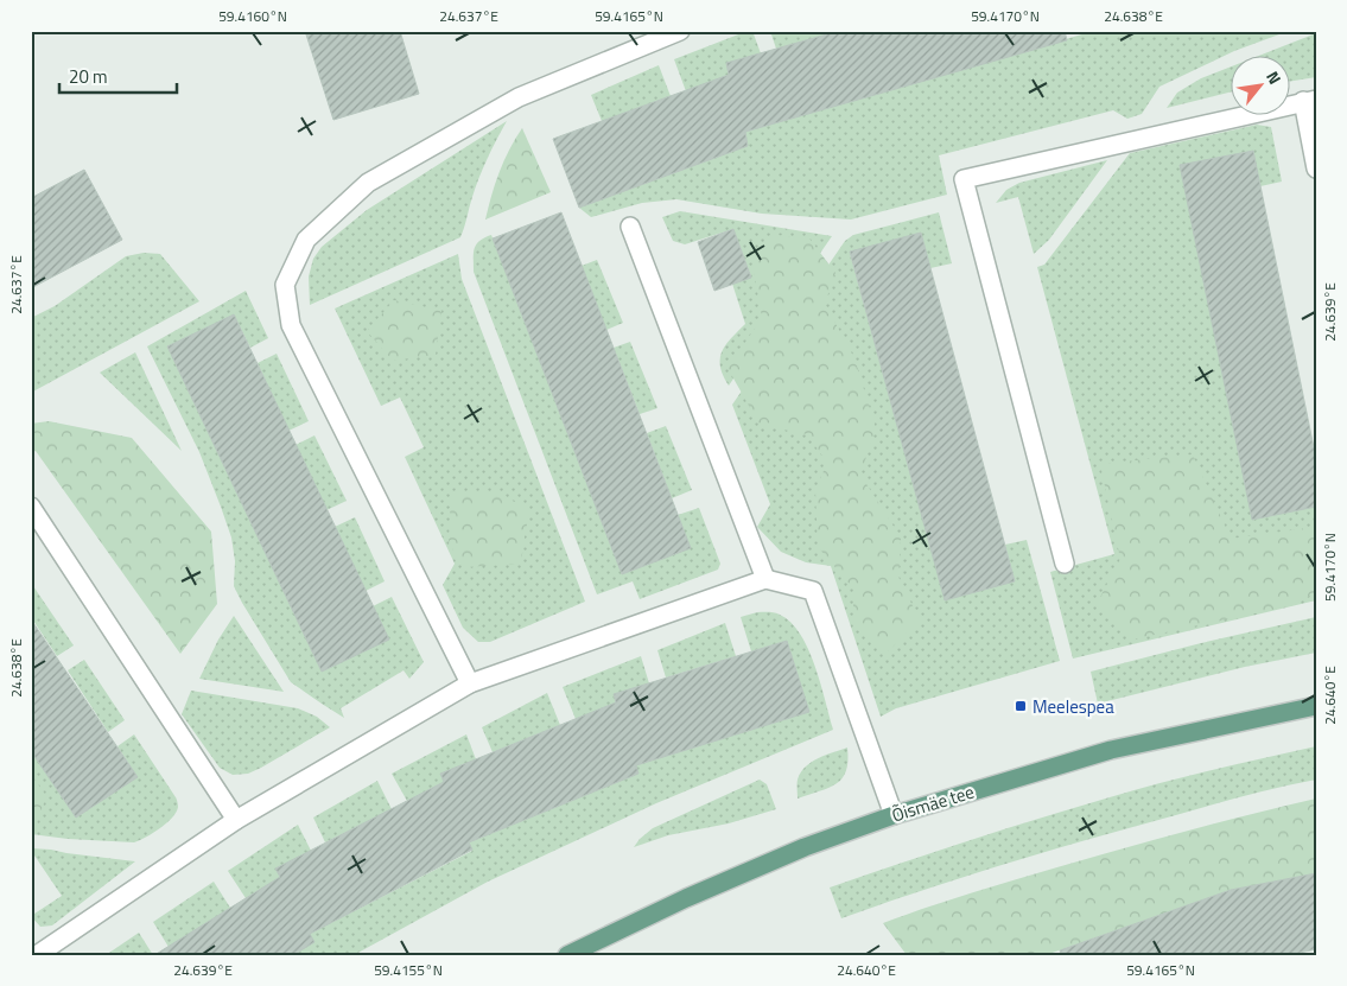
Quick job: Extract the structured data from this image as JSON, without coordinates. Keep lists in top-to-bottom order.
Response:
{
  "streets": {
    "main road": ["Õismäe tee"]
  },
  "places": {
    "transit": ["Meelespea"]
  },
  "scale_bar": "20 m",
  "north": "top right",
  "coordinates": [
    "59.4160°N",
    "24.637°E",
    "59.4165°N",
    "59.4170°N",
    "24.638°E",
    "24.639°E",
    "24.640°E",
    "59.4155°N"
  ]
}
